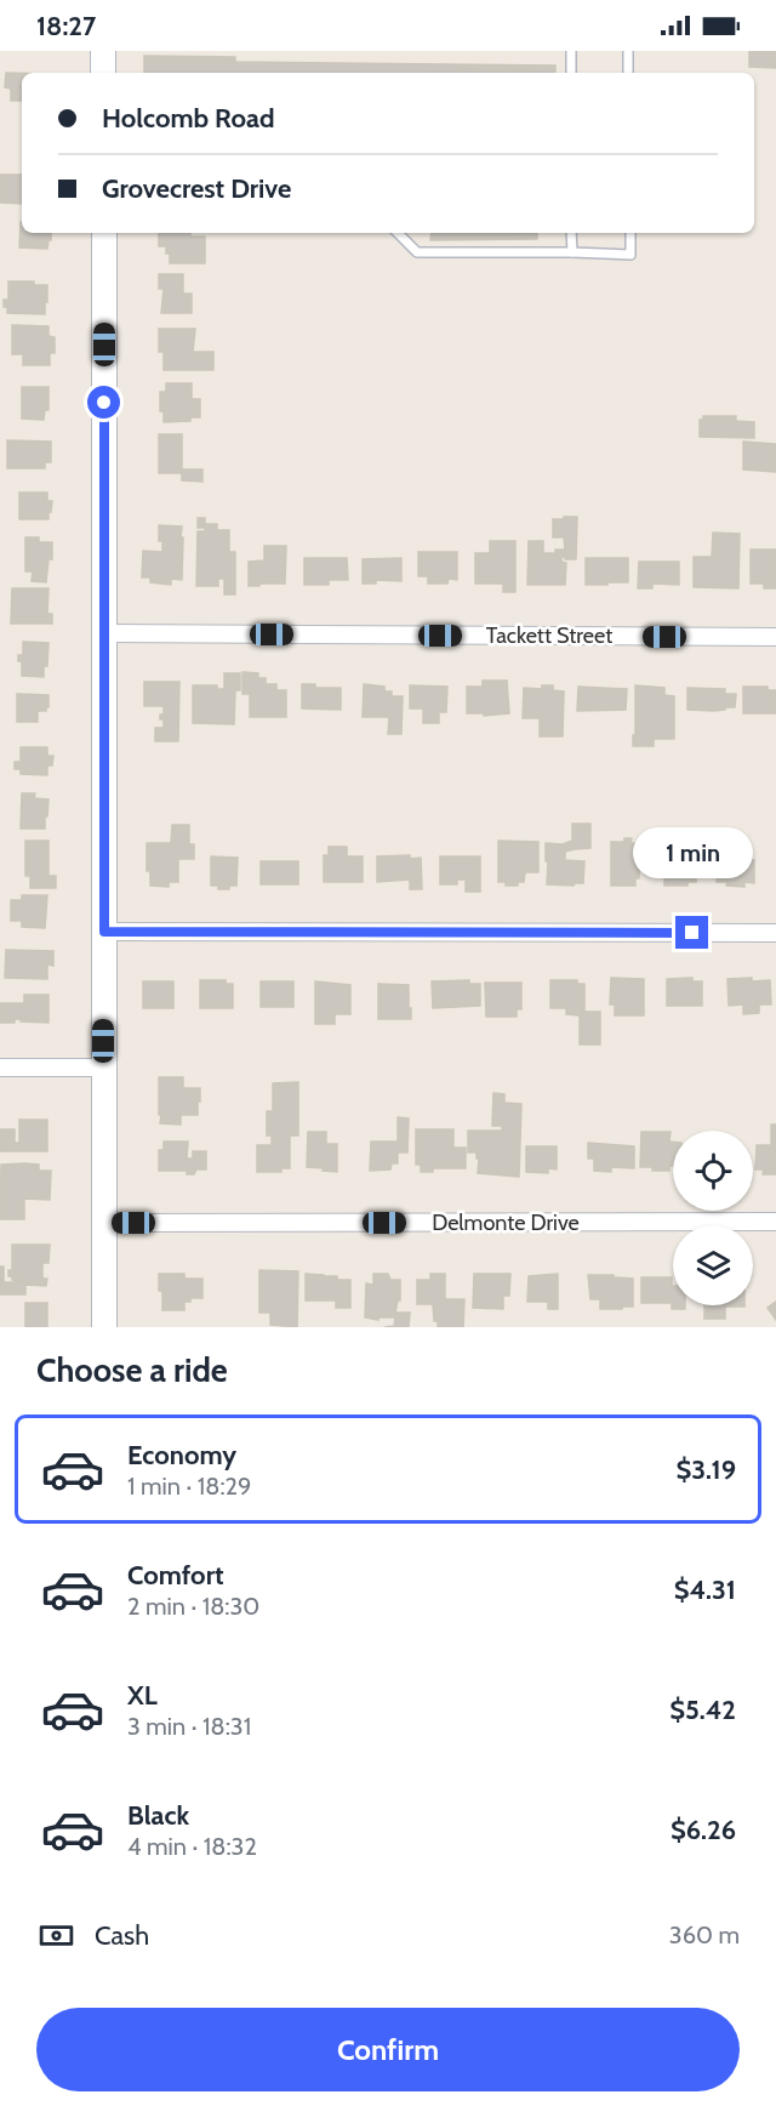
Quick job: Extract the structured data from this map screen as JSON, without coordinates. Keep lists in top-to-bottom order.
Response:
{
  "streets": {
    "street": ["Tackett Street", "Delmonte Drive"]
  },
  "page": {
    "status": "18:27",
    "banner": ["Holcomb Road", "Grovecrest Drive"],
    "bubble": "1 min",
    "heading": "Choose a ride",
    "list": [
      {
        "name": "Economy",
        "note": "1 min · 18:29",
        "value": "$3.19"
      },
      {
        "name": "Comfort",
        "note": "2 min · 18:30",
        "value": "$4.31"
      },
      {
        "name": "XL",
        "note": "3 min · 18:31",
        "value": "$5.42"
      },
      {
        "name": "Black",
        "note": "4 min · 18:32",
        "value": "$6.26"
      }
    ],
    "pay": ["Cash", "360 m"],
    "buttons": "Confirm"
  }
}
